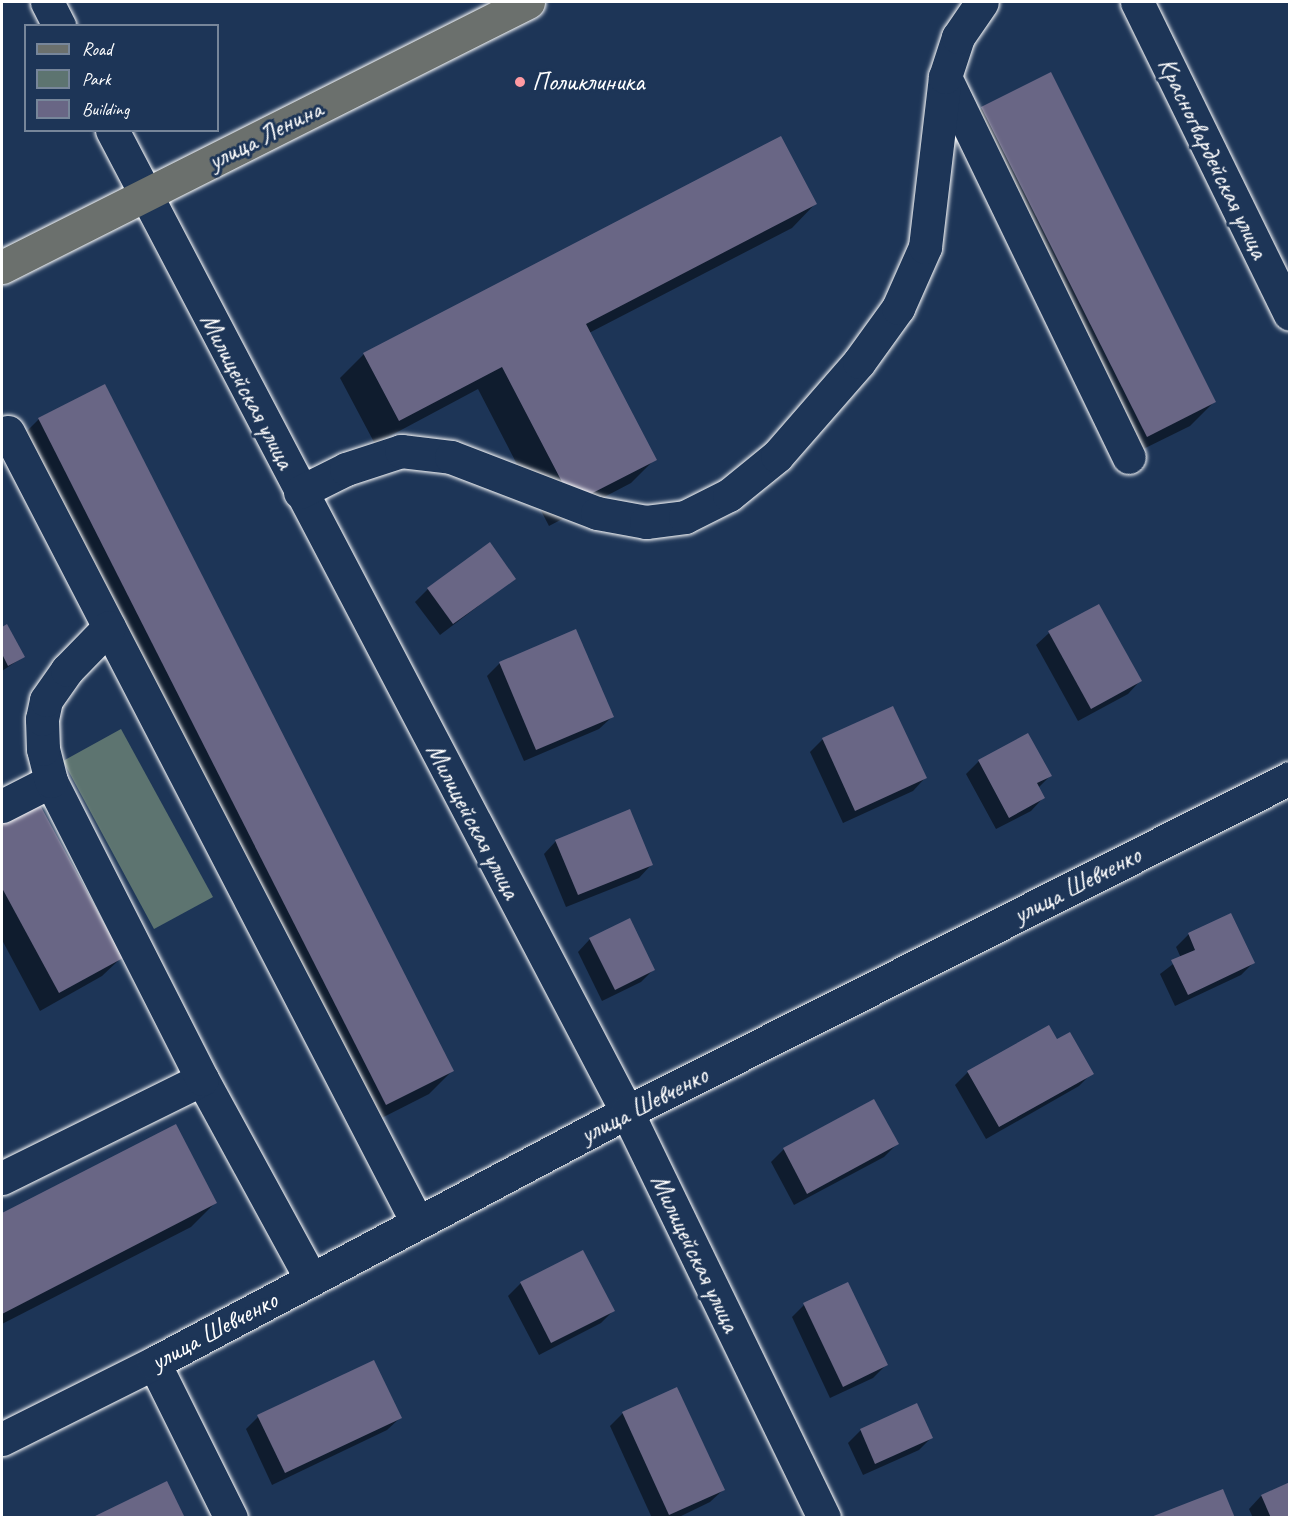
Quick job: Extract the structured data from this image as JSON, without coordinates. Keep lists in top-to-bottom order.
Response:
{
  "streets": {
    "main road": ["улица Ленина"],
    "street": ["Красногвардейская улица", "Милицейская улица", "улица Шевченко"]
  },
  "crossings": [
    ["улица Ленина", "Милицейская улица"],
    ["Милицейская улица", "улица Шевченко"]
  ],
  "places": ["Поликлиника"],
  "legend": ["Road", "Park", "Building"]
}
